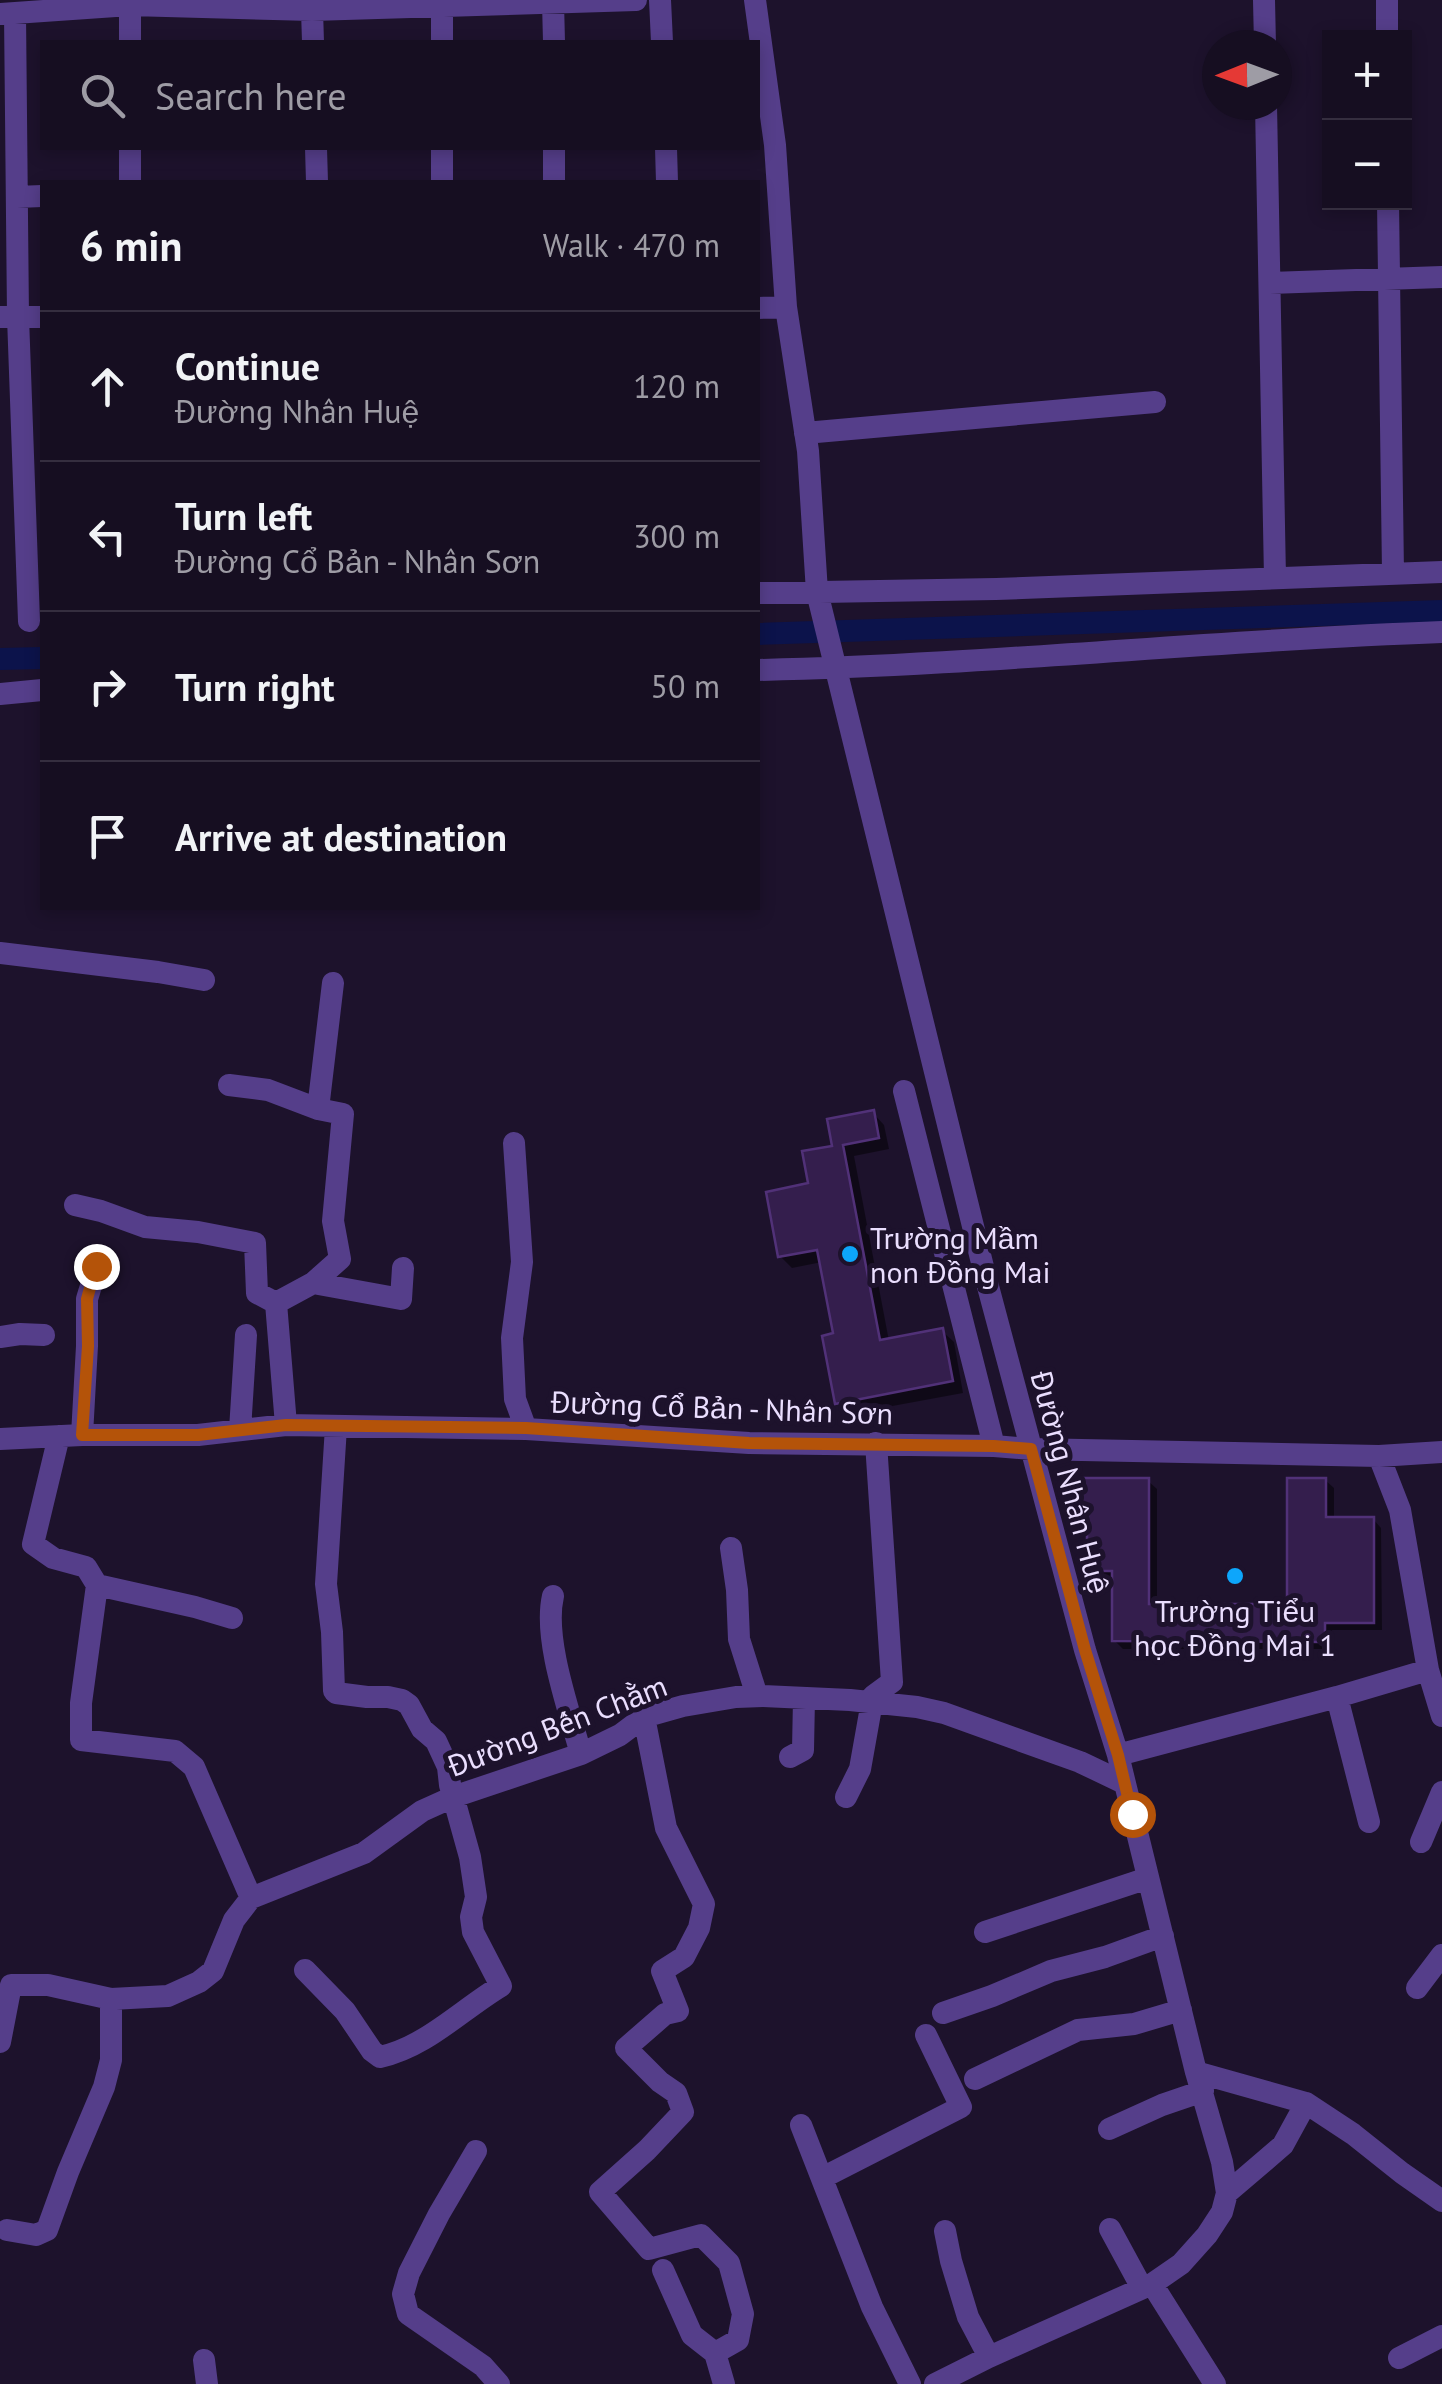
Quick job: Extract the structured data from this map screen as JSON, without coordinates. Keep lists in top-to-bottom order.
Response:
{
  "streets": {
    "street": ["Đường Cổ Bản - Nhân Sơn", "Đường Nhân Huệ", "Đường Bến Chằm"]
  },
  "crossings": [
    ["Đường Cổ Bản - Nhân Sơn", "Đường Nhân Huệ"],
    ["Đường Nhân Huệ", "Đường Bến Chằm"]
  ],
  "places": ["Trường Mầm non Đồng Mai", "Trường Tiểu học Đồng Mai 1"],
  "north": "left",
  "page": {
    "map_buttons": ["+", "−"],
    "search": "Search here",
    "heading": ["6 min", "Walk · 470 m"],
    "list": [
      ["Continue", "Đường Nhân Huệ", "120 m"],
      ["Turn left", "Đường Cổ Bản - Nhân Sơn", "300 m"],
      ["Turn right", "50 m"],
      "Arrive at destination"
    ]
  }
}
